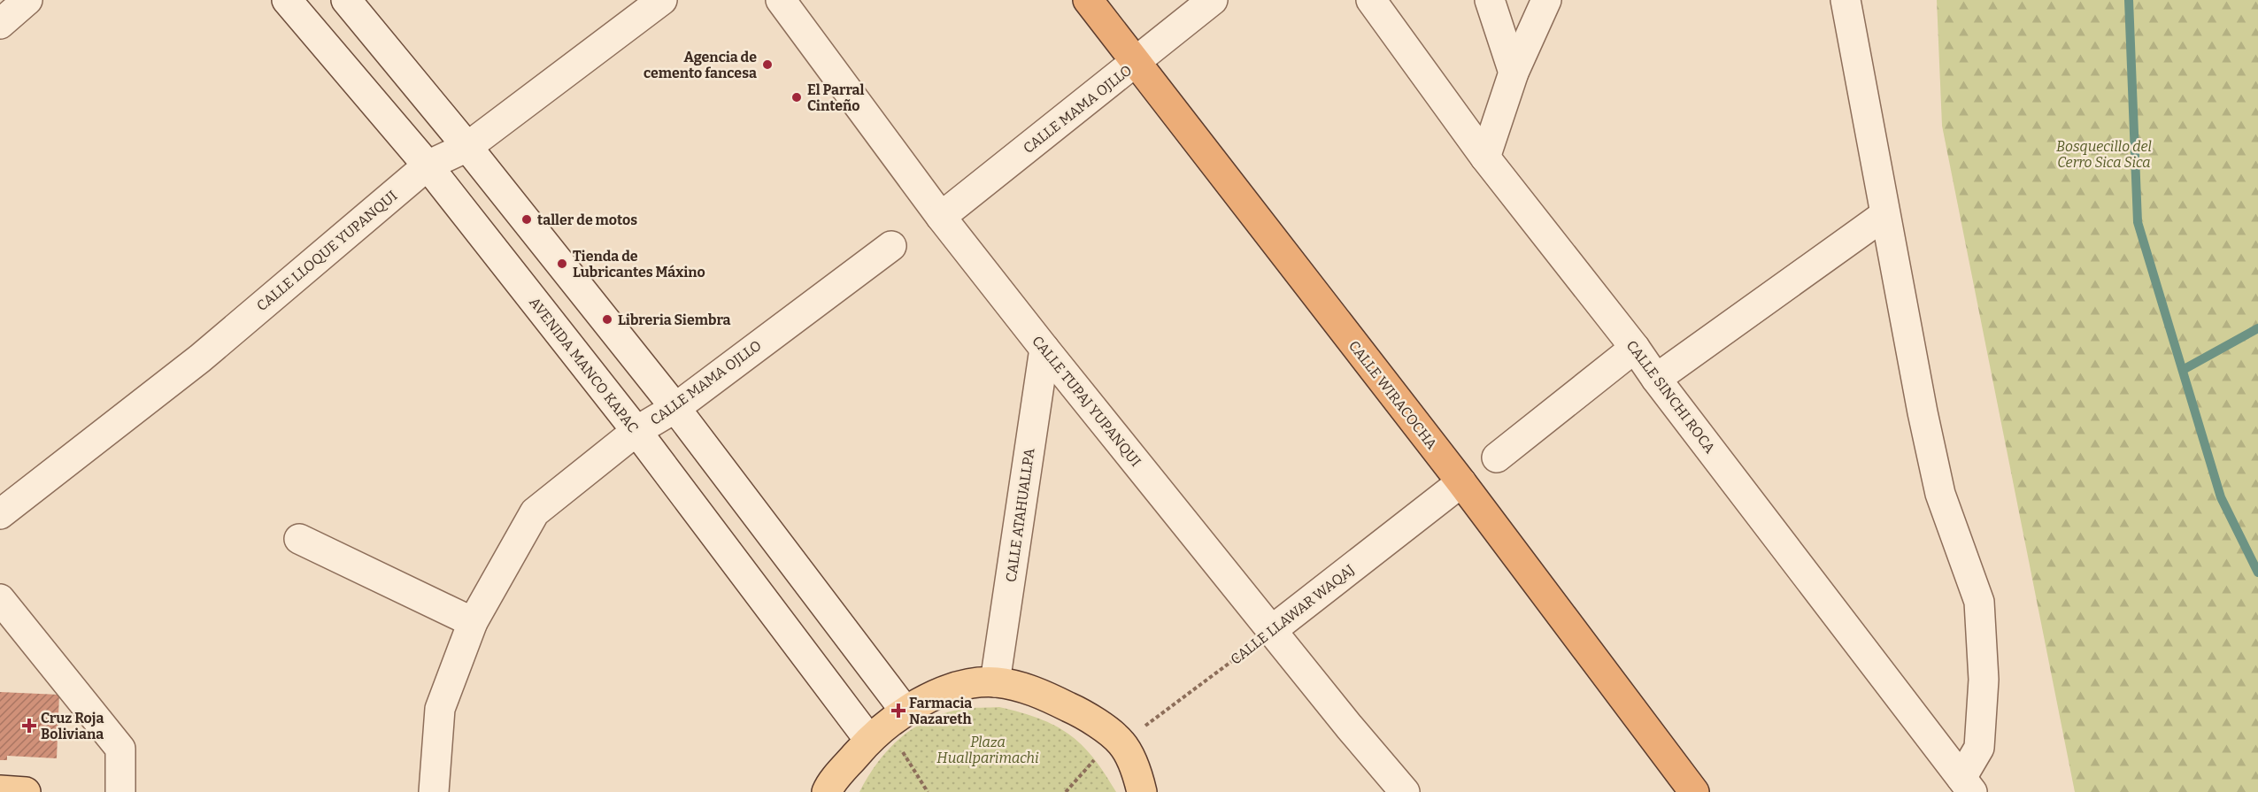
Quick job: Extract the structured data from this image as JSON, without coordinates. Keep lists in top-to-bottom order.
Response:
{
  "streets": {
    "highway": ["CALLE WIRACOCHA"],
    "street": [
      "CALLE MAMA OJLLO",
      "CALLE LLOQUE YUPANQUI",
      "AVENIDA MANCO KAPAC",
      "CALLE SINCHI ROCA",
      "CALLE TUPAJ YUPANQUI",
      "CALLE ATAHUALLPA",
      "CALLE LLAWAR WAQAJ"
    ]
  },
  "crossings": [
    ["CALLE MAMA OJLLO", "AVENIDA MANCO KAPAC"],
    ["CALLE MAMA OJLLO", "CALLE WIRACOCHA"],
    ["CALLE MAMA OJLLO", "CALLE TUPAJ YUPANQUI"],
    ["CALLE LLOQUE YUPANQUI", "AVENIDA MANCO KAPAC"],
    ["CALLE WIRACOCHA", "CALLE LLAWAR WAQAJ"],
    ["CALLE TUPAJ YUPANQUI", "CALLE ATAHUALLPA"],
    ["CALLE TUPAJ YUPANQUI", "CALLE LLAWAR WAQAJ"]
  ],
  "parks": ["Bosquecillo del Cerro Sica Sica", "Plaza Huallparimachi"],
  "places": {
    "other": [
      "Agencia de cemento fancesa",
      "El Parral Cinteño",
      "taller de motos",
      "Tienda de Lubricantes Máxino",
      "Libreria Siembra"
    ],
    "health": ["Farmacia Nazareth", "Cruz Roja Boliviana"]
  }
}
